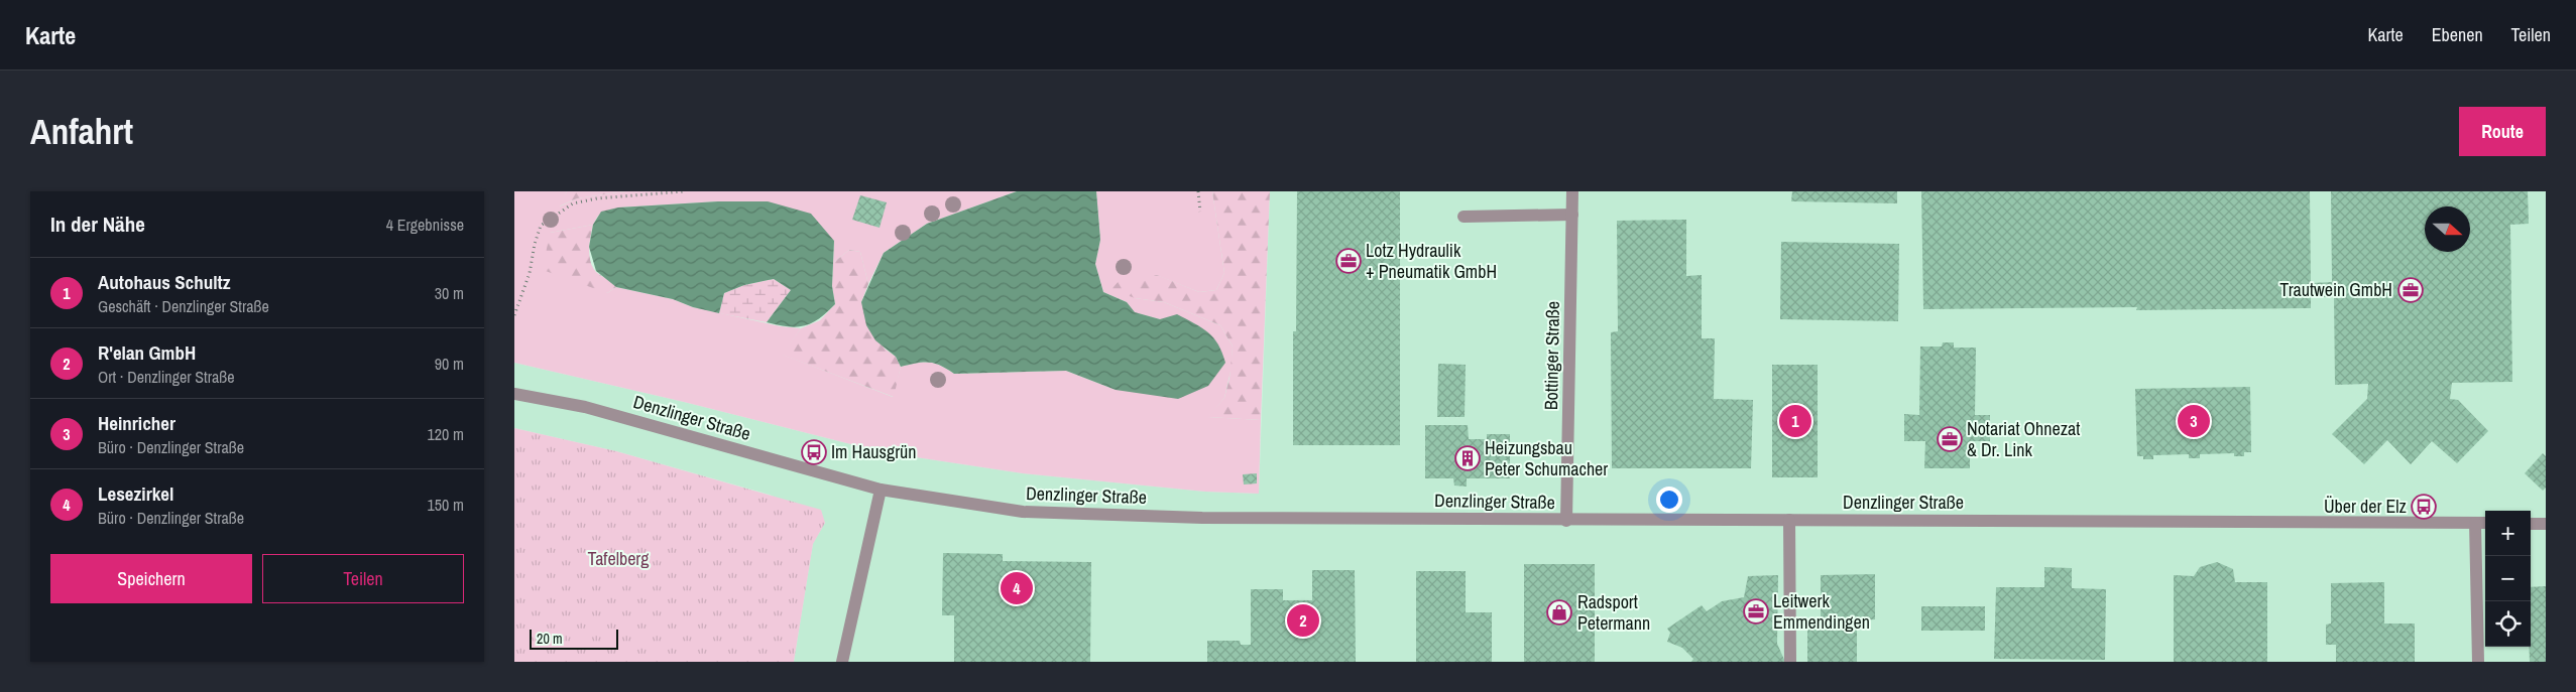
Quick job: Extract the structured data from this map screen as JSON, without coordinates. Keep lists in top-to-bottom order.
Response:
{
  "streets": {
    "street": ["Bottinger Straße", "Denzlinger Straße"]
  },
  "crossings": [
    ["Bottinger Straße", "Denzlinger Straße"]
  ],
  "parks": ["Tafelberg"],
  "places": {
    "office": [
      "Lotz Hydraulik + Pneumatik GmbH",
      "Trautwein GmbH",
      "Notariat Ohnezat & Dr. Link",
      "Leitwerk Emmendingen"
    ],
    "bus stop": ["Im Hausgrün", "Über der Elz"],
    "building": ["Heizungsbau Peter Schumacher"],
    "shop": ["Radsport Petermann"]
  },
  "scale_bar": "20 m",
  "north": "right",
  "page": {
    "header": "Karte",
    "nav": ["Karte", "Ebenen", "Teilen"],
    "buttons": [
      "Route",
      ["Speichern", "Teilen"]
    ],
    "title": "Anfahrt",
    "heading": ["In der Nähe", "4 Ergebnisse"],
    "list": [
      {
        "mark": "1",
        "name": "Autohaus Schultz",
        "note": "Geschäft · Denzlinger Straße",
        "value": "30 m"
      },
      {
        "mark": "2",
        "name": "R'elan GmbH",
        "note": "Ort · Denzlinger Straße",
        "value": "90 m"
      },
      {
        "mark": "3",
        "name": "Heinricher",
        "note": "Büro · Denzlinger Straße",
        "value": "120 m"
      },
      {
        "mark": "4",
        "name": "Lesezirkel",
        "note": "Büro · Denzlinger Straße",
        "value": "150 m"
      }
    ],
    "pins": [
      "1",
      "3",
      "4",
      "2"
    ],
    "map_buttons": ["+", "−"],
    "scale": "20 m"
  }
}
